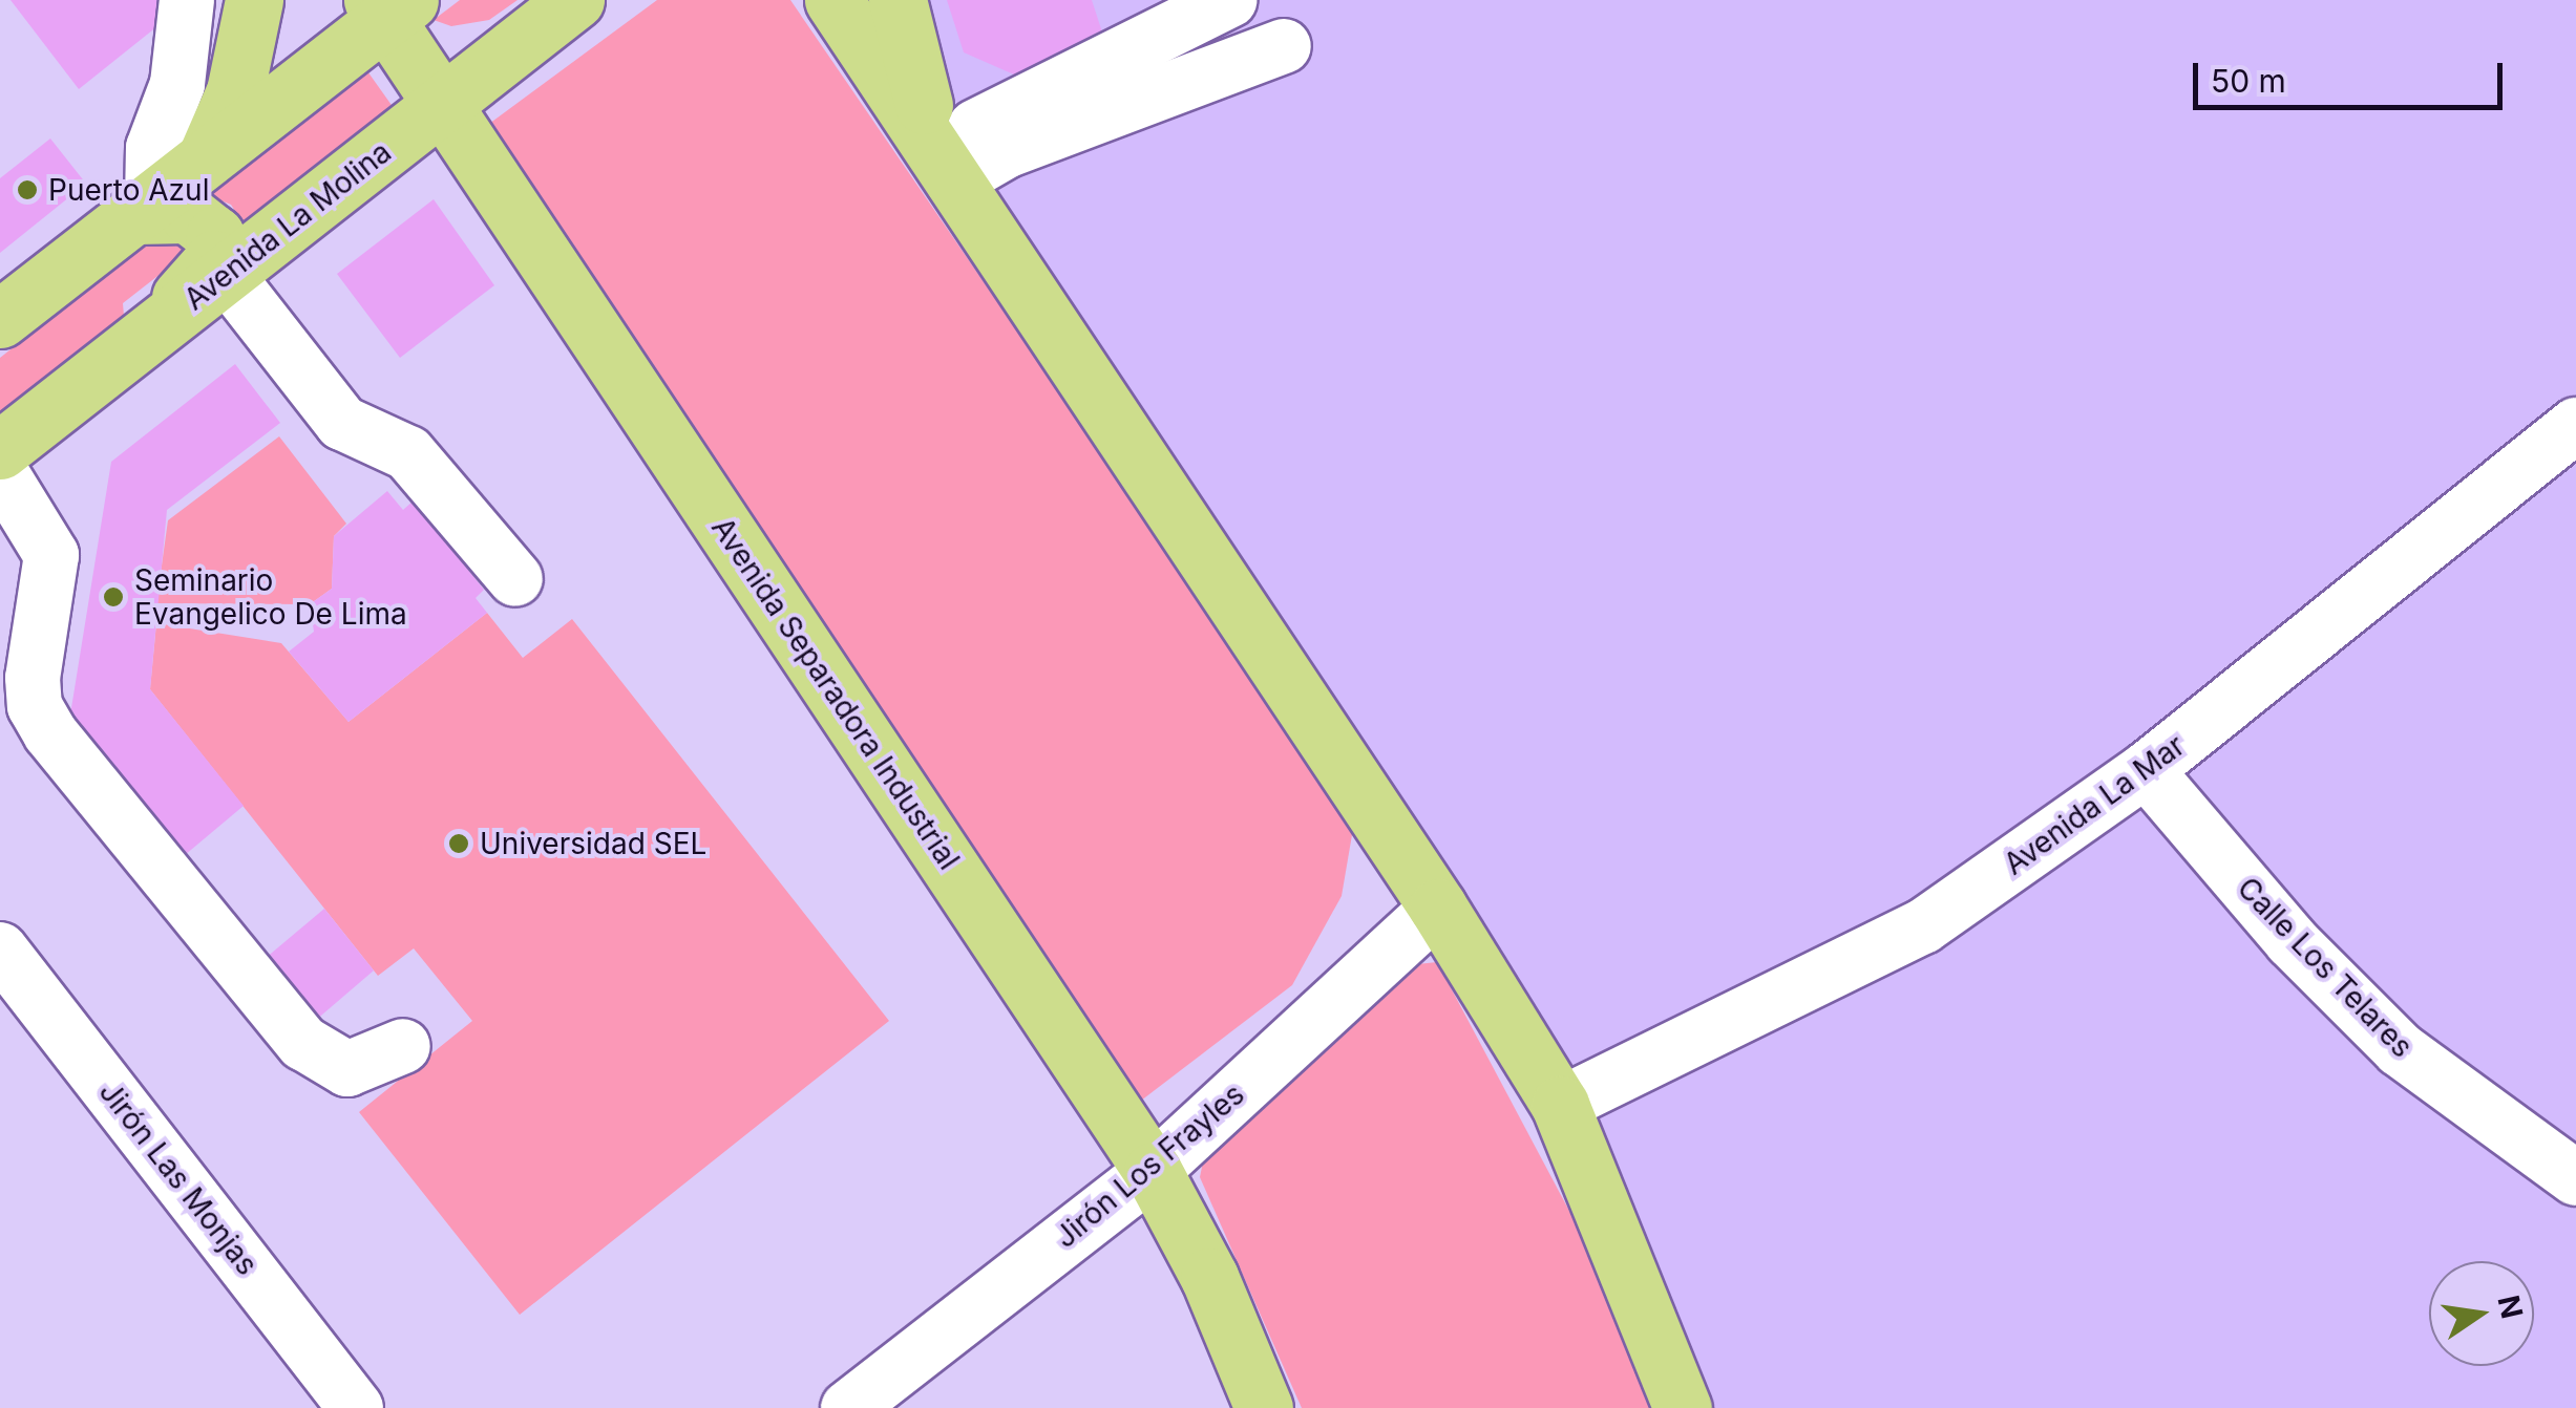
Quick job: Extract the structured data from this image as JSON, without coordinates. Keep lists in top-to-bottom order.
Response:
{
  "streets": {
    "main road": ["Avenida La Molina", "Avenida Separadora Industrial"],
    "street": [
      "Avenida La Mar",
      "Calle Los Telares",
      "Jirón Los Frayles",
      "Jirón Las Monjas"
    ]
  },
  "crossings": [
    ["Avenida La Molina", "Avenida Separadora Industrial"],
    ["Avenida Separadora Industrial", "Jirón Los Frayles"],
    ["Avenida La Mar", "Calle Los Telares"]
  ],
  "places": ["Puerto Azul", "Seminario Evangelico De Lima", "Universidad SEL"],
  "scale_bar": "50 m",
  "north": "right"
}
